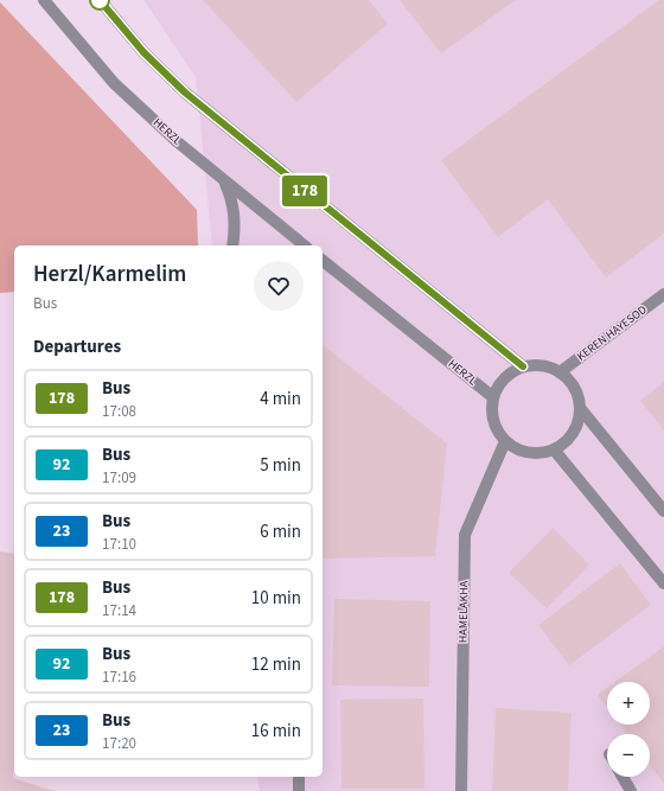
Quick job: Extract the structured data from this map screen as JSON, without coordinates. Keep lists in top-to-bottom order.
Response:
{
  "streets": {
    "street": ["HERZL", "KEREN HAYESOD", "HAMELAKHA"]
  },
  "crossings": [
    ["HERZL", "KEREN HAYESOD"],
    ["HERZL", "HAMELAKHA"],
    ["KEREN HAYESOD", "HAMELAKHA"]
  ],
  "lines": ["bus line 178"],
  "page": {
    "on_map": "178",
    "heading": [
      ["Herzl/Karmelim", "Bus"],
      "Departures"
    ],
    "list": [
      {
        "mark": "178",
        "name": "Bus",
        "note": "17:08",
        "value": "4 min"
      },
      {
        "mark": "92",
        "name": "Bus",
        "note": "17:09",
        "value": "5 min"
      },
      {
        "mark": "23",
        "name": "Bus",
        "note": "17:10",
        "value": "6 min"
      },
      {
        "mark": "178",
        "name": "Bus",
        "note": "17:14",
        "value": "10 min"
      },
      {
        "mark": "92",
        "name": "Bus",
        "note": "17:16",
        "value": "12 min"
      },
      {
        "mark": "23",
        "name": "Bus",
        "note": "17:20",
        "value": "16 min"
      }
    ],
    "map_buttons": ["+", "−"]
  }
}
